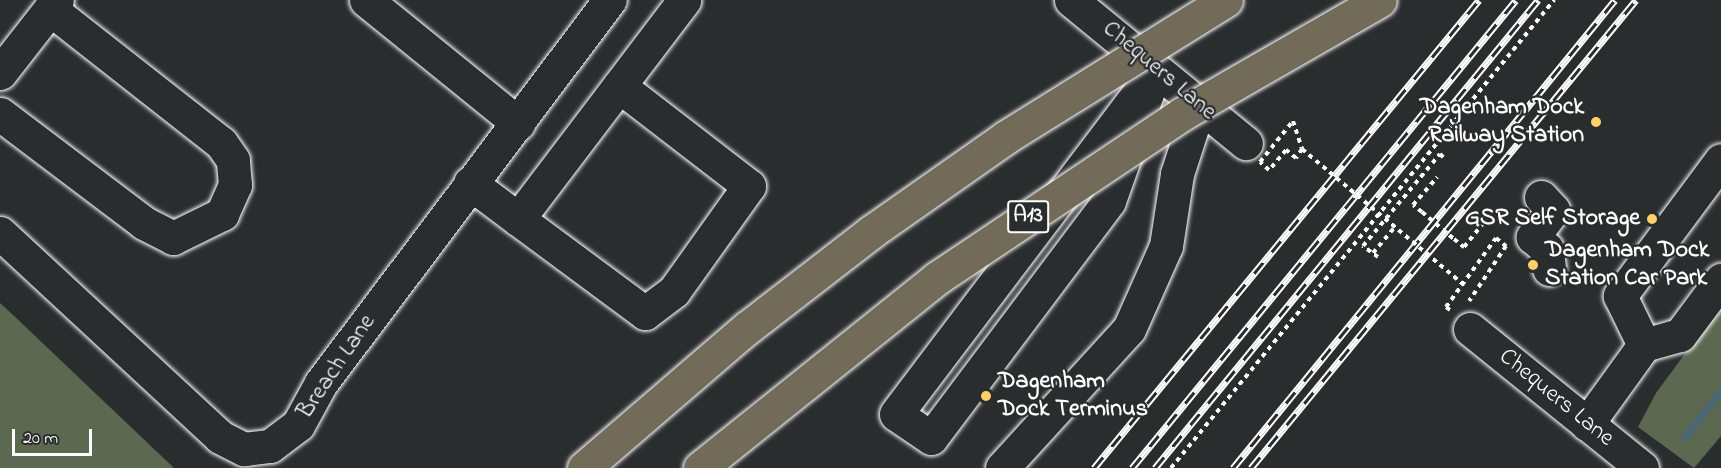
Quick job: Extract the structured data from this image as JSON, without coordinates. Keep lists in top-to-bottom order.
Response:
{
  "streets": {
    "highway": ["A13"],
    "street": ["Chequers Lane", "Breach Lane"]
  },
  "places": [
    "Dagenham Dock Railway Station",
    "GSR Self Storage",
    "Dagenham Dock Station Car Park",
    "Dagenham Dock Terminus"
  ],
  "scale_bar": "20 m"
}
